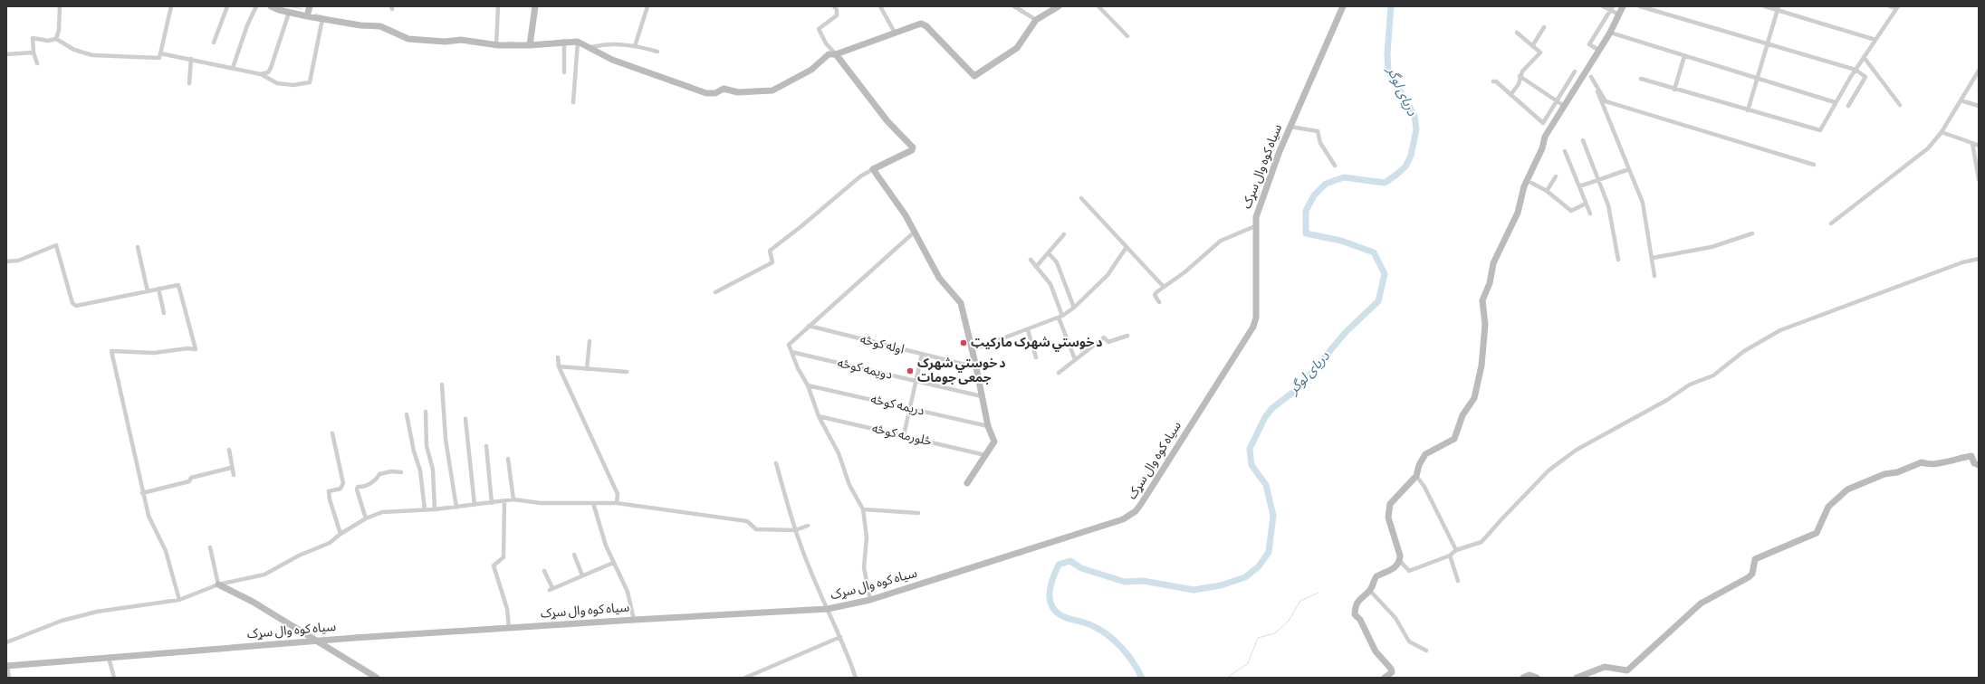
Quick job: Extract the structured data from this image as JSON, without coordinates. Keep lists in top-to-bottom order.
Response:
{
  "streets": {
    "street": [
      "سیاه کوه وال سړک",
      "اوله کوڅه",
      "دویمه کوڅه",
      "دریمه کوڅه",
      "څلورمه کوڅه"
    ]
  },
  "water": ["دریای لوگر"],
  "places": ["د خوستي شهرک مارکیټ", "د خوستي شهرک جمعی جومات"]
}
